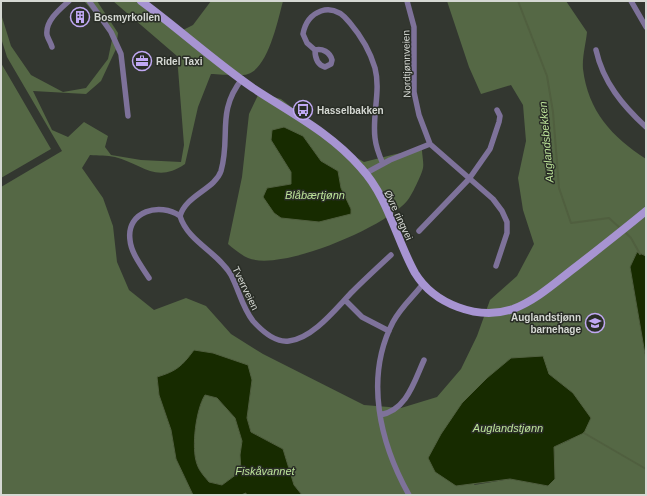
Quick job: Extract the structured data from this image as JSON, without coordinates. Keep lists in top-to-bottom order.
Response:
{
  "streets": {
    "street": ["Nordtjønnveien", "Øvre ringvei", "Tverrveien"]
  },
  "water": [
    "Auglandsbekken",
    "Blåbærtjønn",
    "Auglandstjønn",
    "Fiskåvannet"
  ],
  "places": {
    "building": ["Bosmyrkollen"],
    "office": ["Ridel Taxi"],
    "bus stop": ["Hasselbakken"],
    "school or university": ["Auglandstjønn barnehage"]
  }
}
